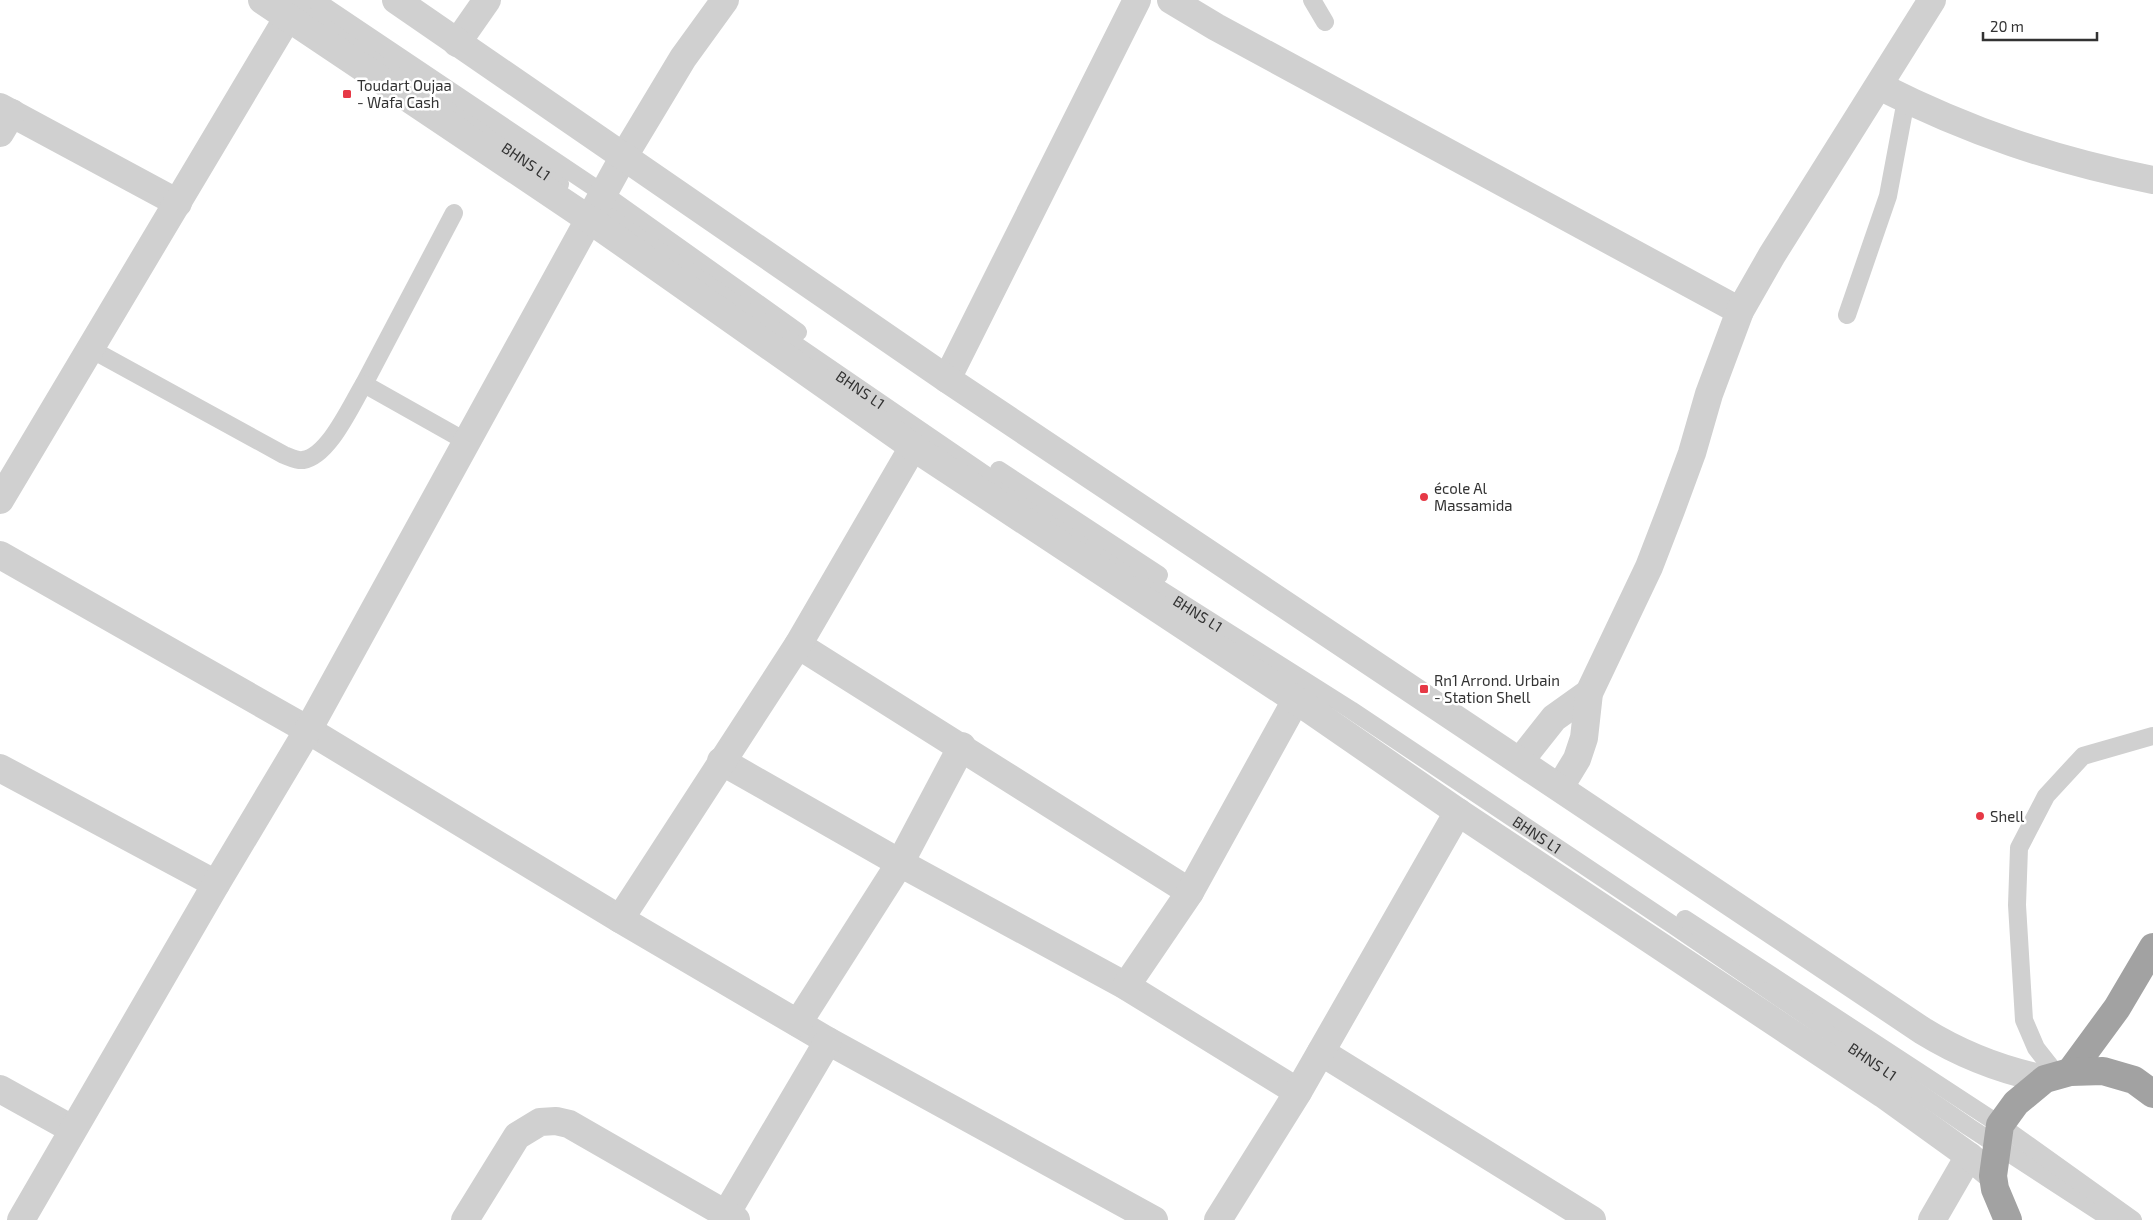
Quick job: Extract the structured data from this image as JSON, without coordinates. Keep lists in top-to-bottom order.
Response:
{
  "streets": {
    "lane": ["BHNS L1"]
  },
  "places": {
    "transit": ["Toudart Oujaa - Wafa Cash", "Rn1 Arrond. Urbain - Station Shell"],
    "other": ["école Al Massamida", "Shell"]
  },
  "scale_bar": "20 m"
}
